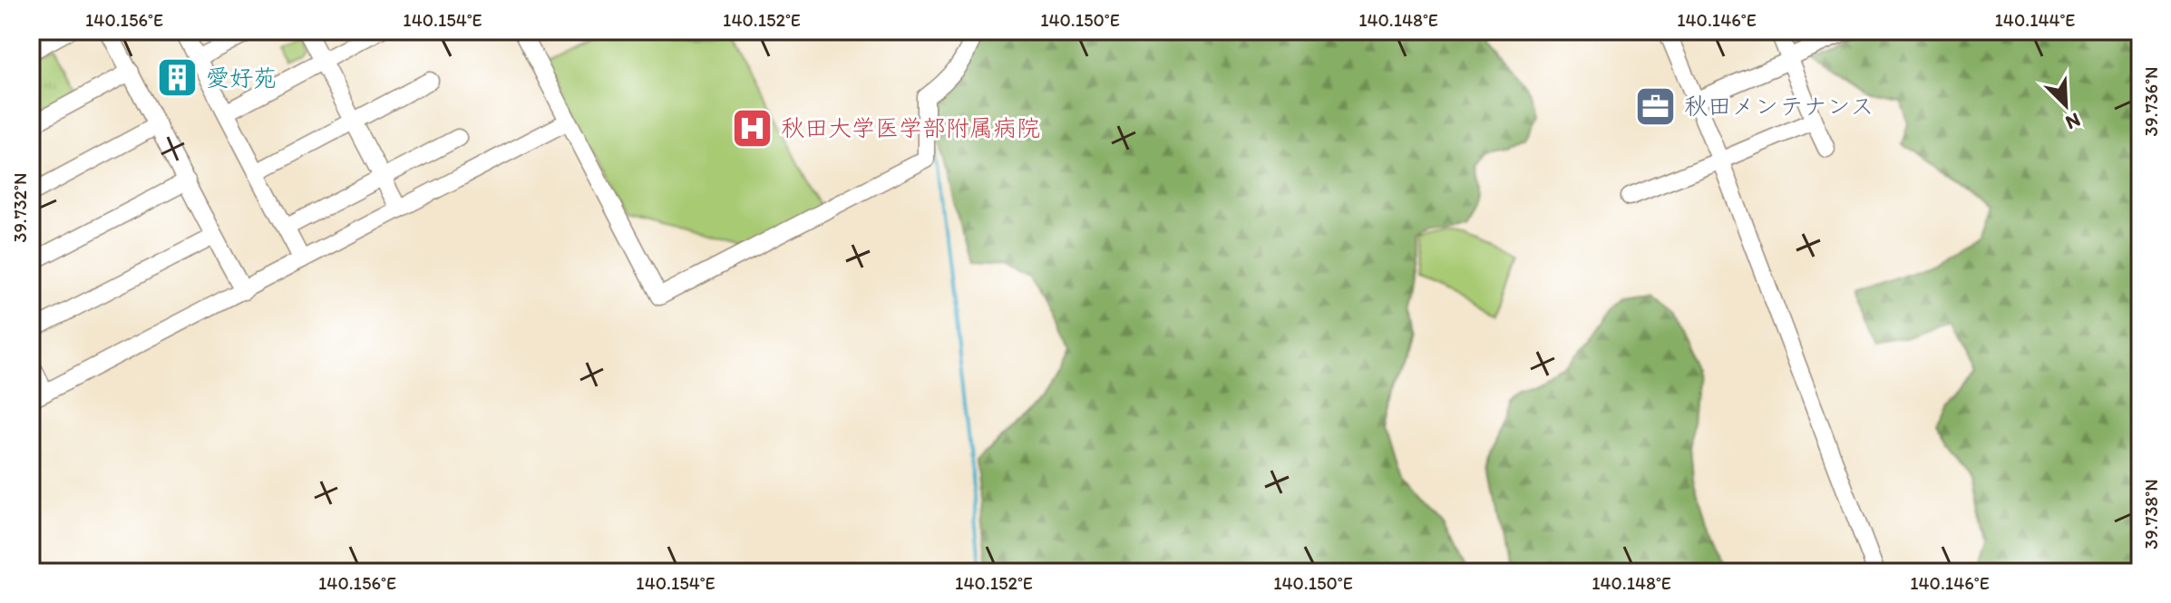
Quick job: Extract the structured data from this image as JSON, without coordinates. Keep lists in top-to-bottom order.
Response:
{
  "places": {
    "building": ["愛好苑"],
    "office": ["秋田メンテナンス"],
    "hospital": ["秋田大学医学部附属病院"]
  },
  "north": "bottom right",
  "coordinates": [
    "140.156°E",
    "140.154°E",
    "140.152°E",
    "140.150°E",
    "140.148°E",
    "140.146°E",
    "140.144°E",
    "39.736°N",
    "39.732°N",
    "39.738°N"
  ]
}
